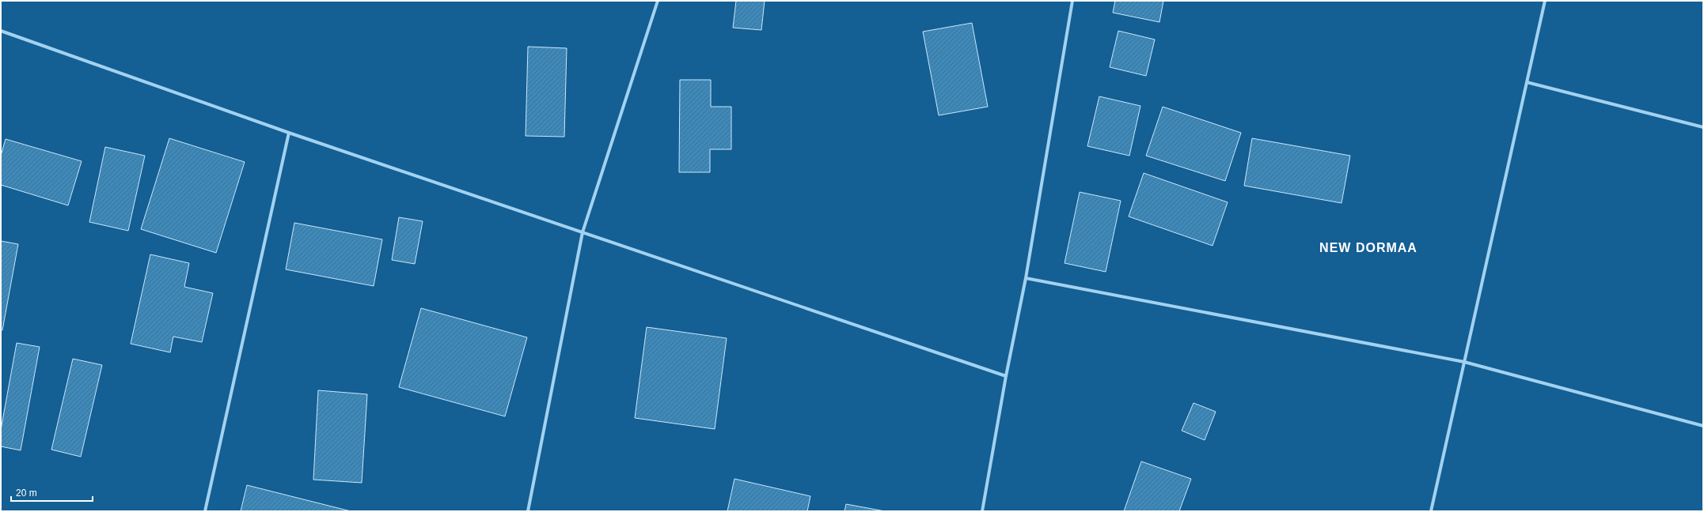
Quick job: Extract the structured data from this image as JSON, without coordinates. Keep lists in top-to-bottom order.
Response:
{
  "districts": ["NEW DORMAA"],
  "scale_bar": "20 m"
}
